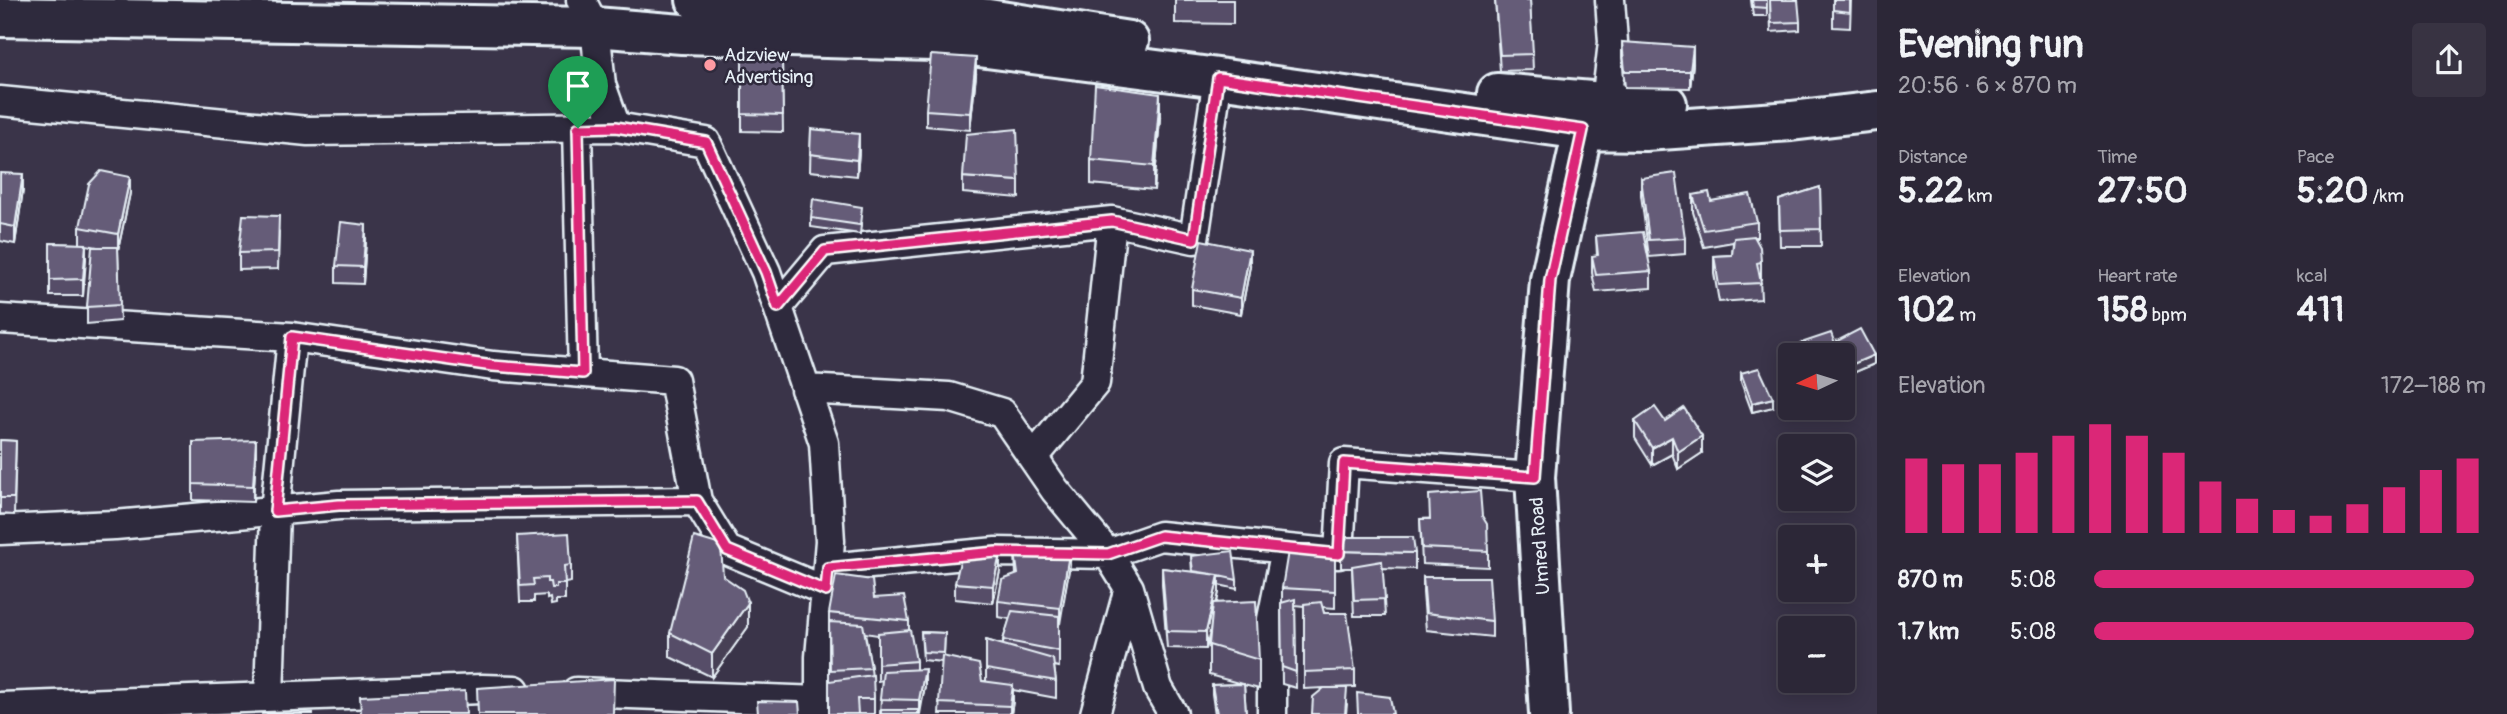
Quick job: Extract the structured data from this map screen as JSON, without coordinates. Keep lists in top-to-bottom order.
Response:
{
  "streets": {
    "main road": ["Umred Road"]
  },
  "places": ["Adzview Advertising"],
  "north": "left",
  "page": {
    "heading": ["Evening run", "20:56 · 6 × 870 m"],
    "stats": [
      ["Distance", "5.22 km"],
      ["Time", "27:50"],
      ["Pace", "5:20 /km"],
      ["Elevation", "102 m"],
      ["Heart rate", "158 bpm"],
      ["kcal", "411"]
    ],
    "map_buttons": ["+", "−"],
    "chart": ["Elevation", "172–188 m"],
    "list": [
      {
        "name": "870 m",
        "note": "5:08"
      },
      {
        "name": "1.7 km",
        "note": "5:08"
      }
    ]
  }
}
